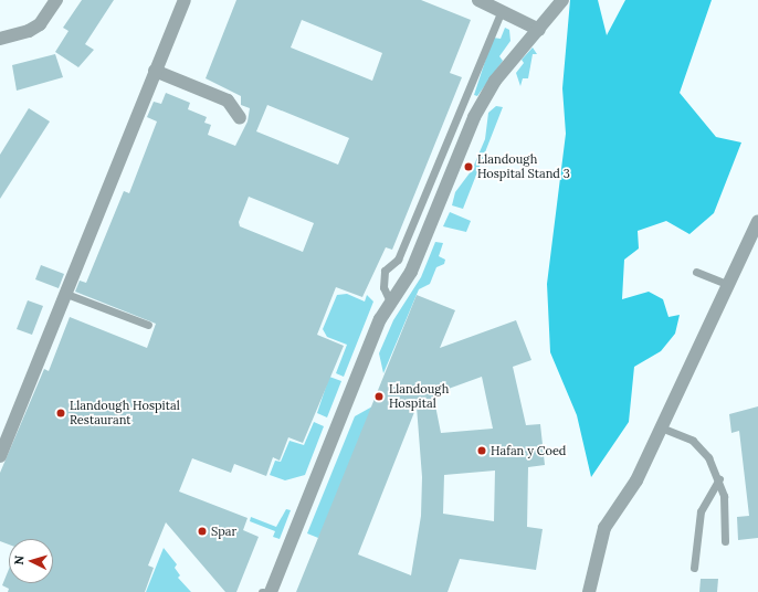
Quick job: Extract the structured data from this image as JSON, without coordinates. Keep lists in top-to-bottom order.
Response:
{
  "places": [
    "Llandough Hospital Stand 3",
    "Llandough Hospital",
    "Llandough Hospital Restaurant",
    "Hafan y Coed",
    "Spar"
  ],
  "north": "left"
}
